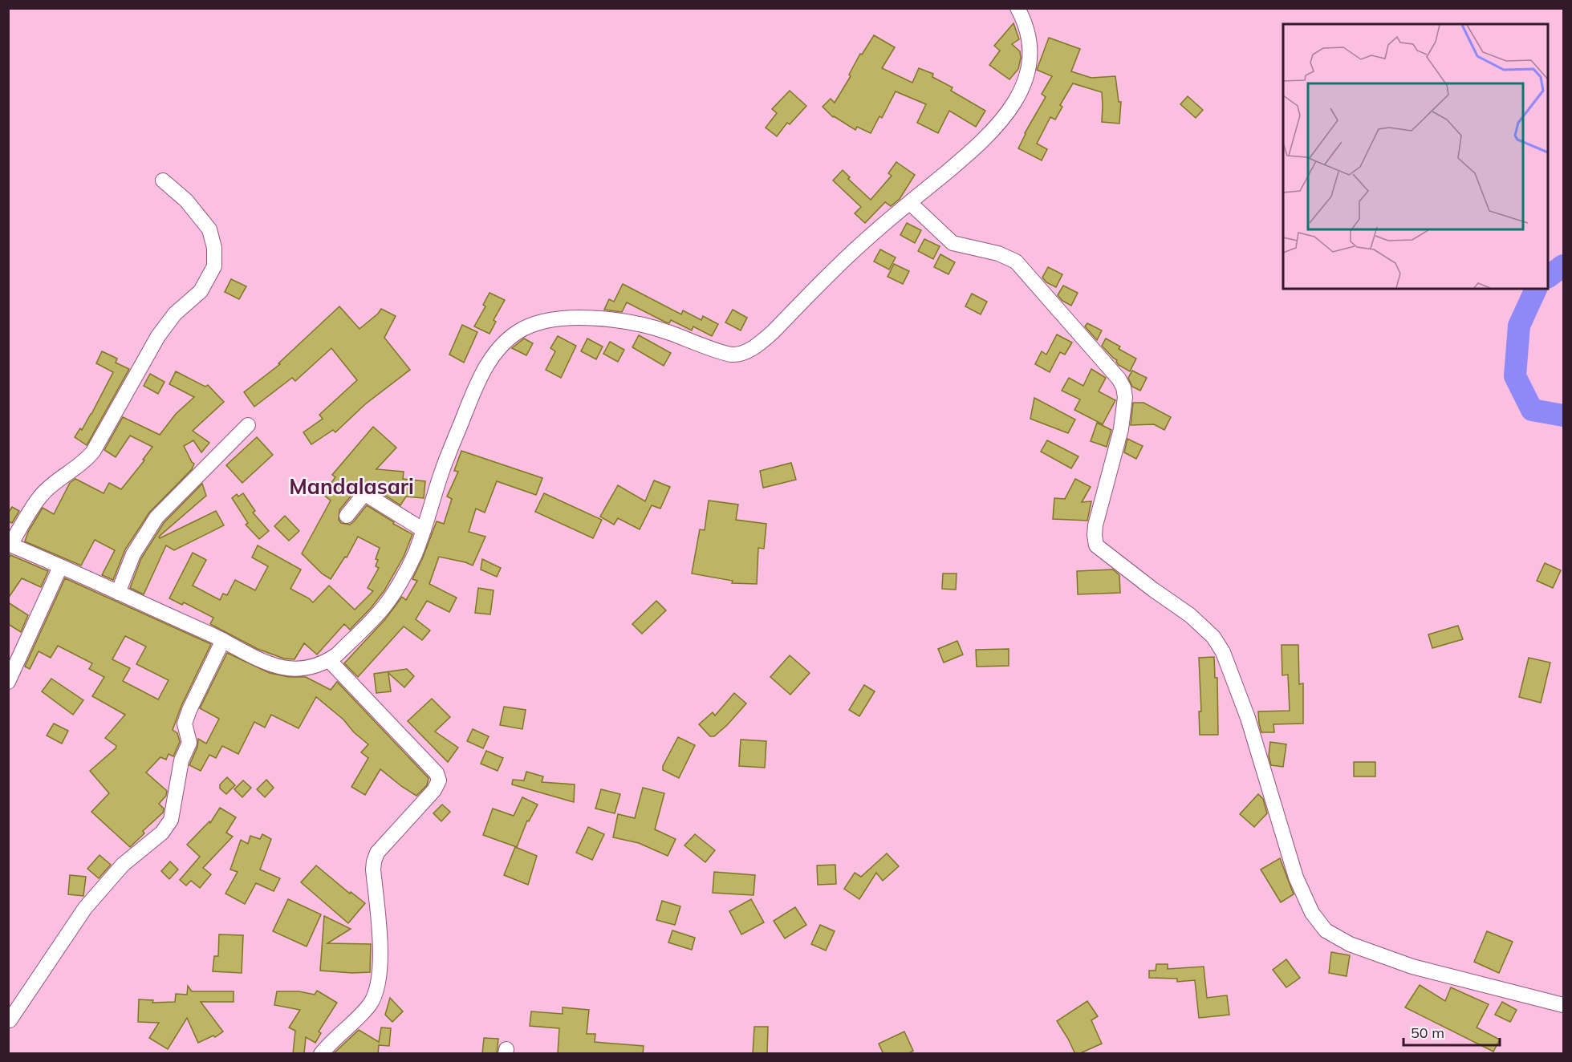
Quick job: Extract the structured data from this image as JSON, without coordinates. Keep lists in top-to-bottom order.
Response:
{
  "districts": ["Mandalasari"],
  "scale_bar": "50 m"
}
